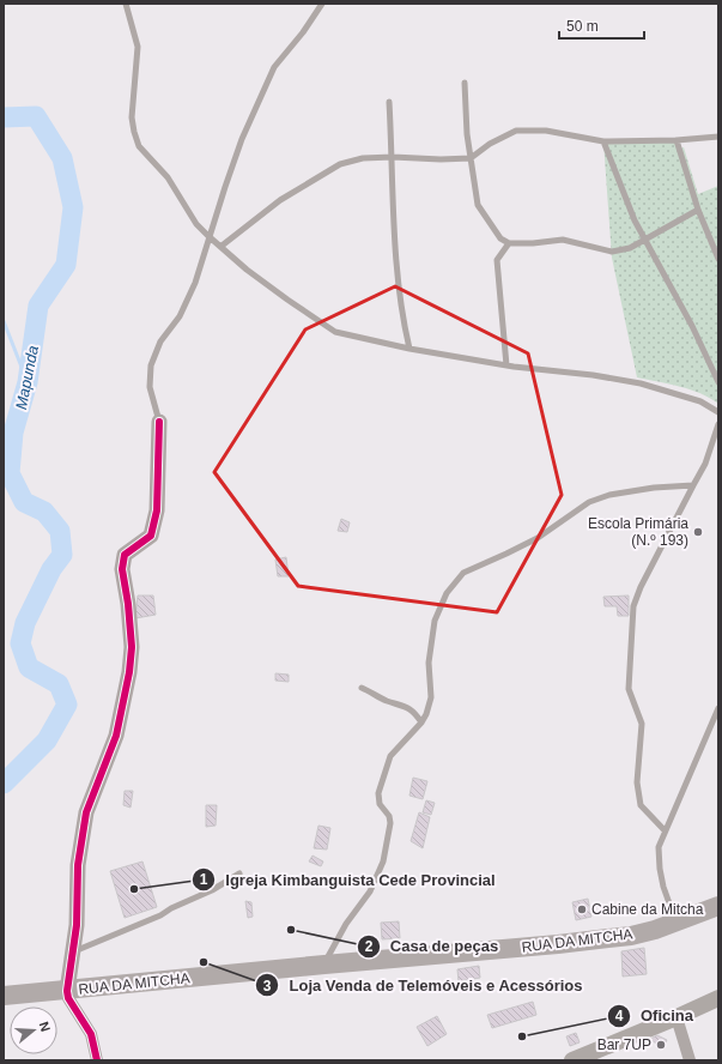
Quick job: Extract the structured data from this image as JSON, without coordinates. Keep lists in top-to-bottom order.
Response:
{
  "streets": {
    "main road": ["RUA DA MITCHA"]
  },
  "water": ["Mapunda"],
  "places": [
    "Escola Primária (N.º 193)",
    "Igreja Kimbanguista Cede Provincial",
    "Cabine da Mitcha",
    "Casa de peças",
    "Loja Venda de Telemóveis e Acessórios",
    "Oficina",
    "Bar 7UP"
  ],
  "scale_bar": "50 m",
  "north": "right"
}
